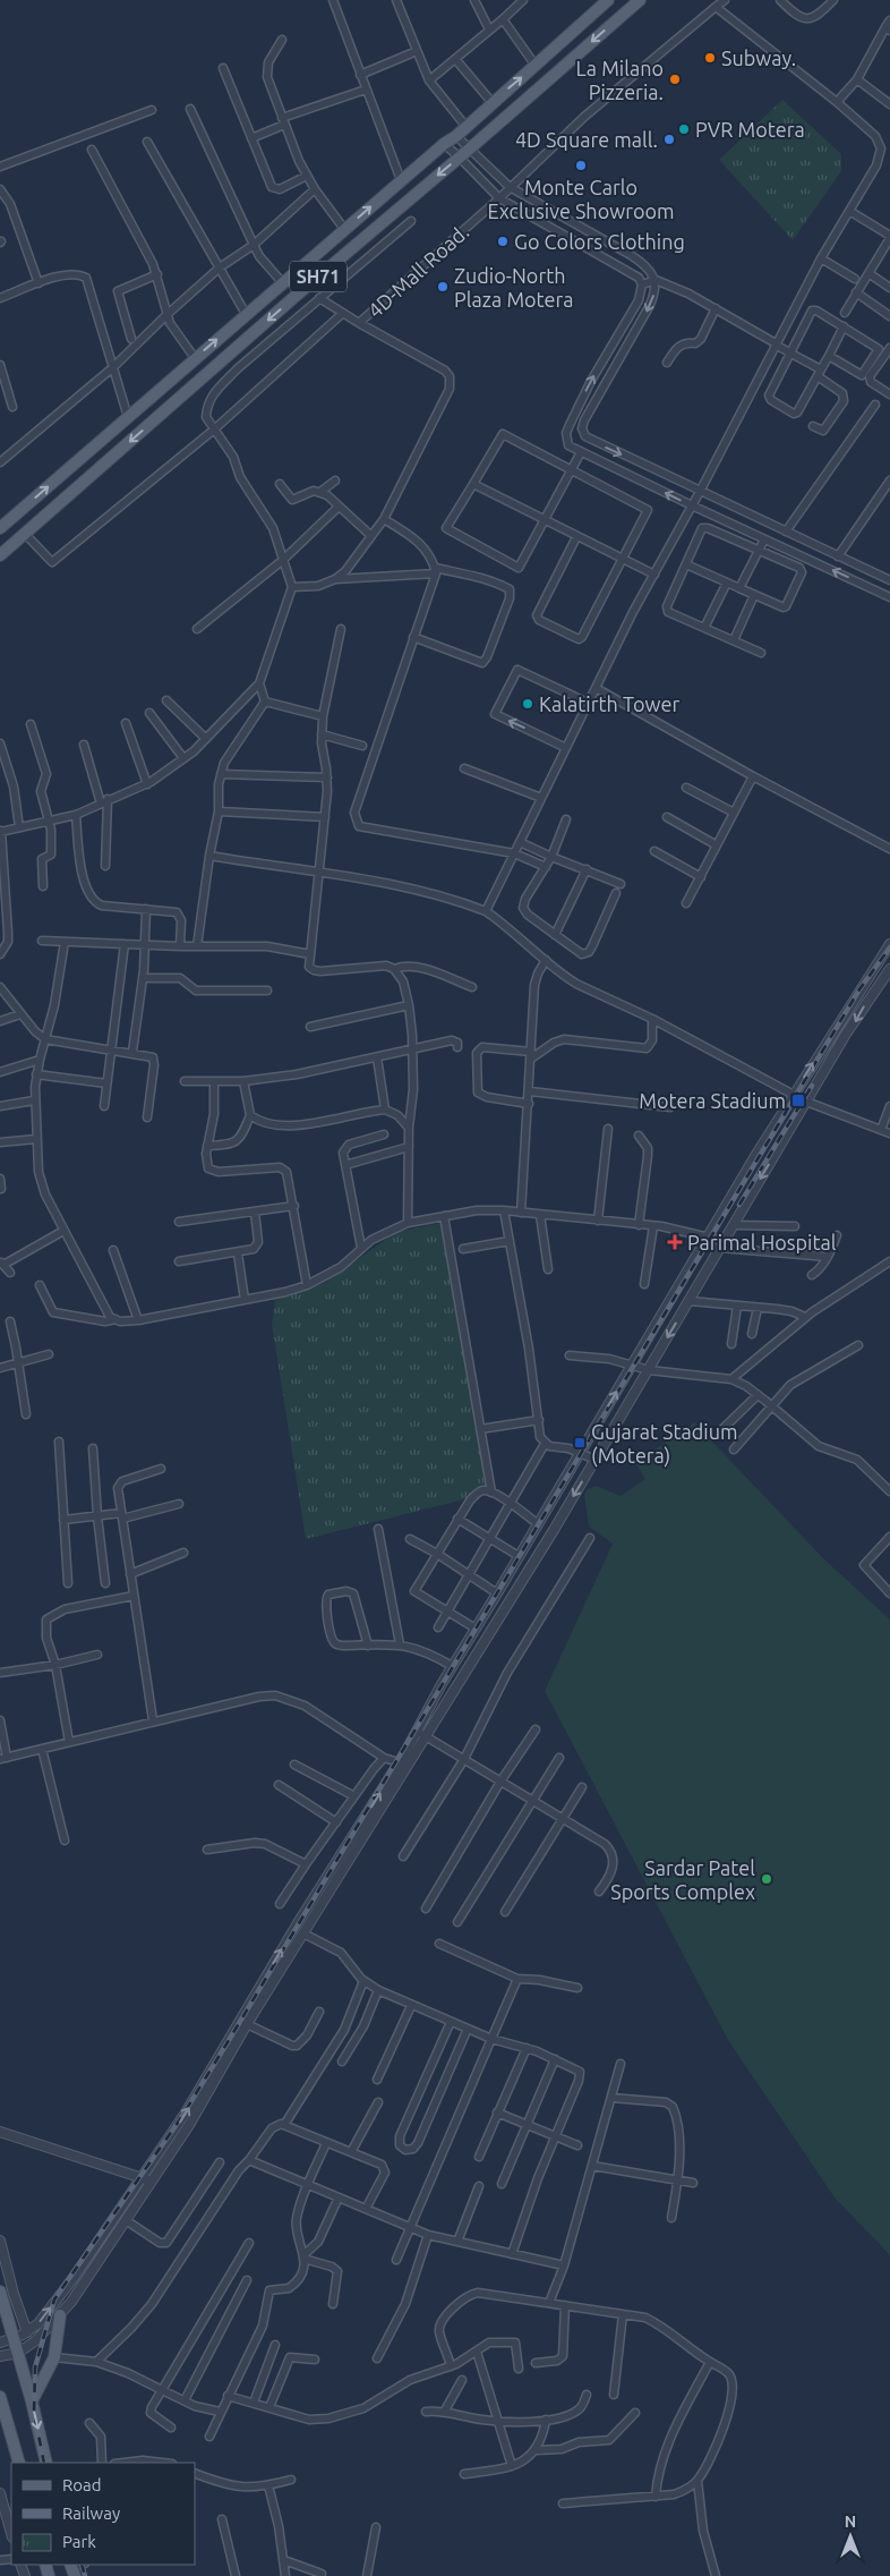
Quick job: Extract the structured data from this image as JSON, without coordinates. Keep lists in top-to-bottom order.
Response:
{
  "streets": {
    "main road": ["SH71"],
    "street": ["4D-Mall Road."]
  },
  "places": {
    "other": [
      "Subway.",
      "La Milano Pizzeria.",
      "PVR Motera",
      "4D Square mall.",
      "Monte Carlo Exclusive Showroom",
      "Go Colors Clothing",
      "Zudio-North Plaza Motera",
      "Kalatirth Tower",
      "Sardar Patel Sports Complex"
    ],
    "transit": ["Motera Stadium", "Gujarat Stadium (Motera)"],
    "health": ["Parimal Hospital"]
  },
  "legend": ["Road", "Railway", "Park"],
  "north": "top"
}
